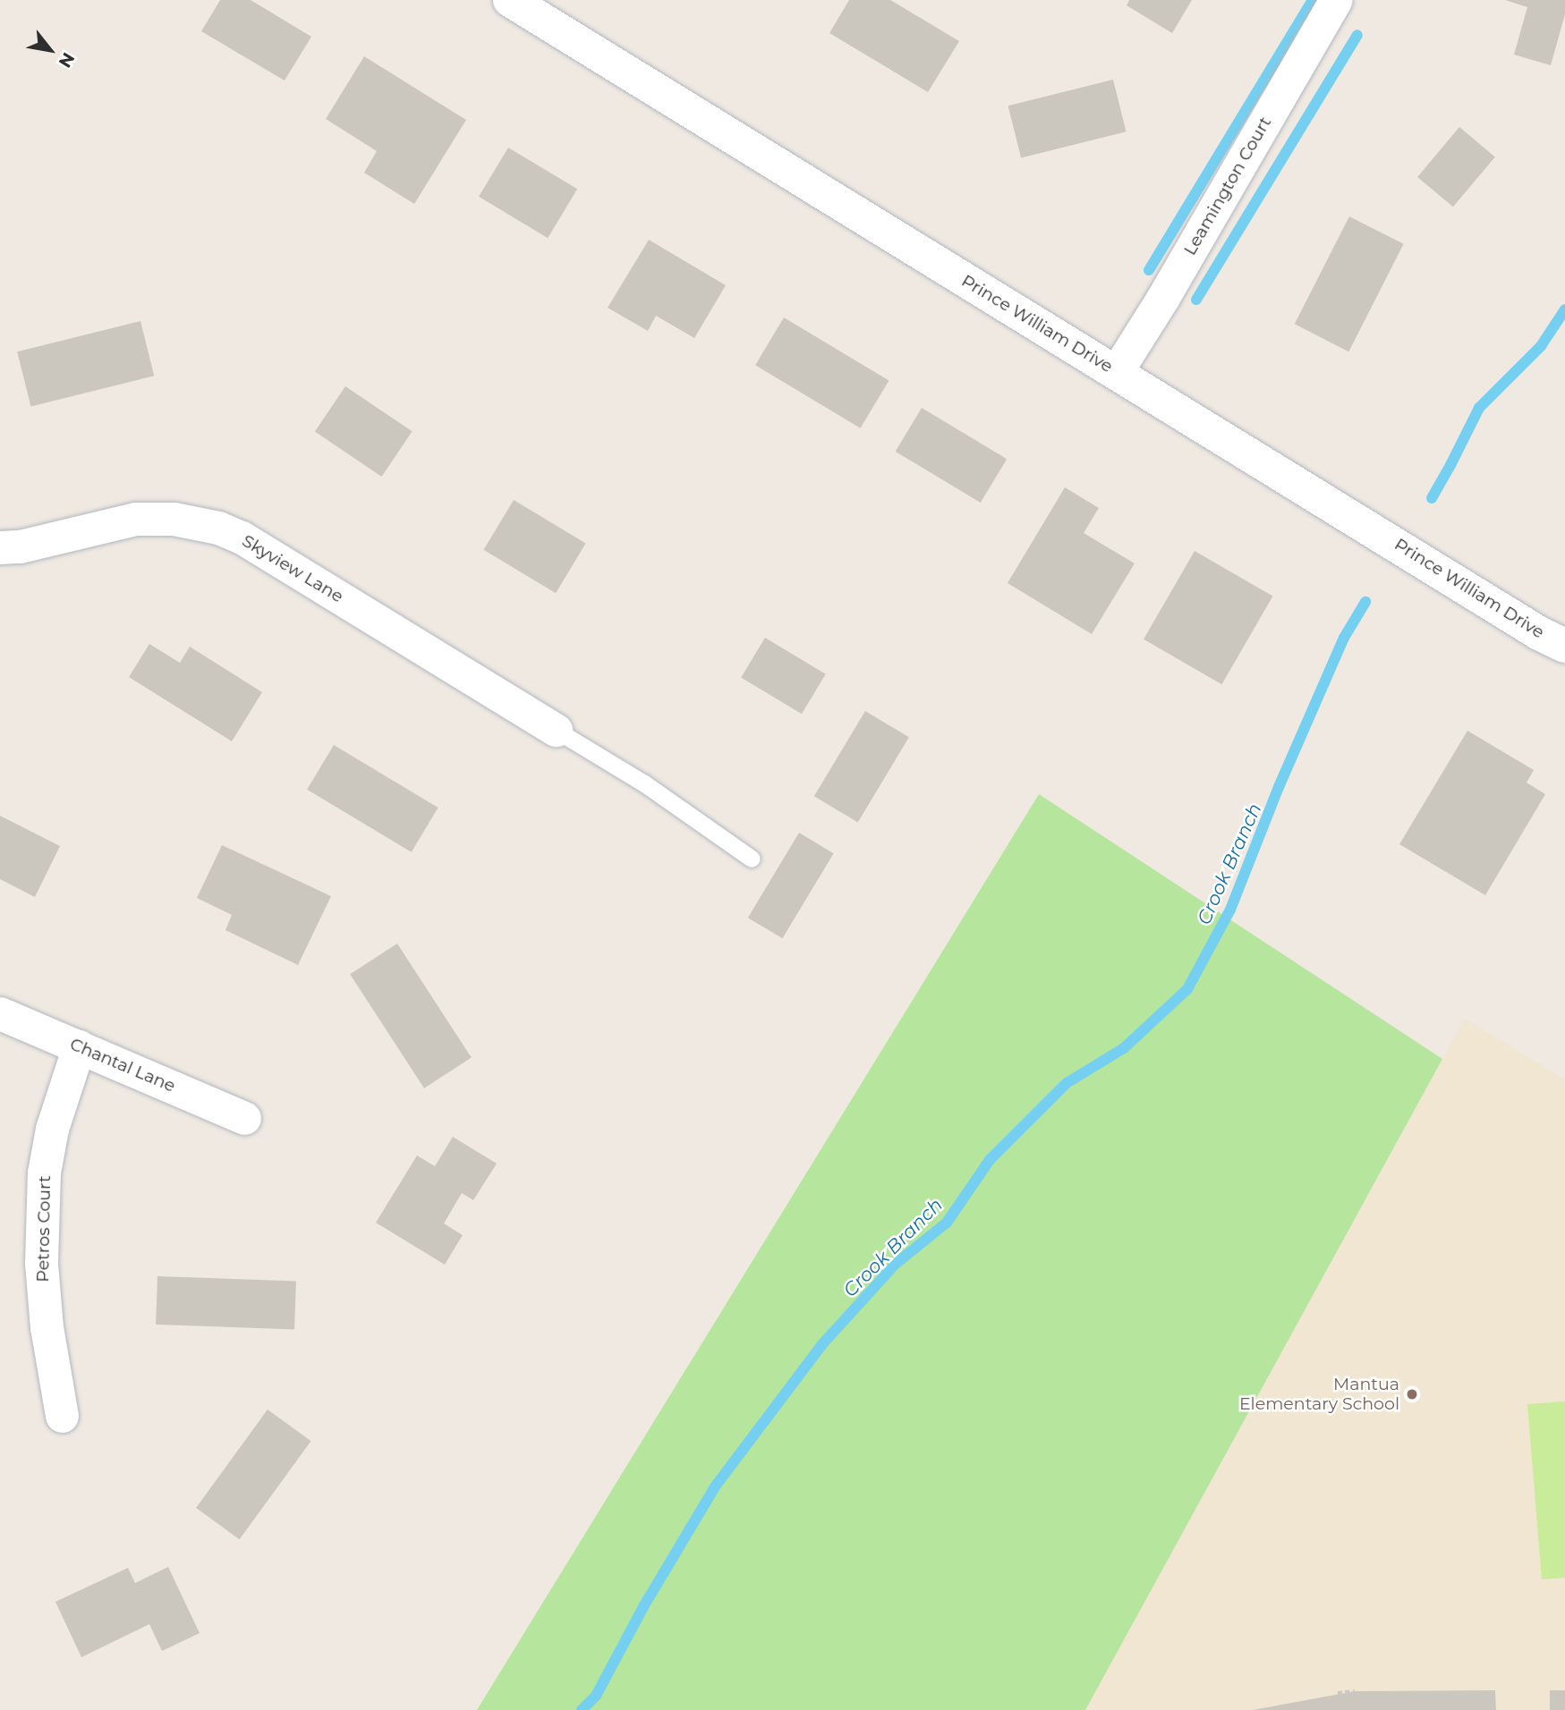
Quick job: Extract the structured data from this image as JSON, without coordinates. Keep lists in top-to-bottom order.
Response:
{
  "streets": {
    "street": [
      "Leamington Court",
      "Prince William Drive",
      "Skyview Lane",
      "Chantal Lane",
      "Petros Court"
    ]
  },
  "crossings": [
    ["Leamington Court", "Prince William Drive"],
    ["Chantal Lane", "Petros Court"]
  ],
  "water": ["Crook Branch"],
  "places": ["Mantua Elementary School"],
  "north": "bottom right"
}
